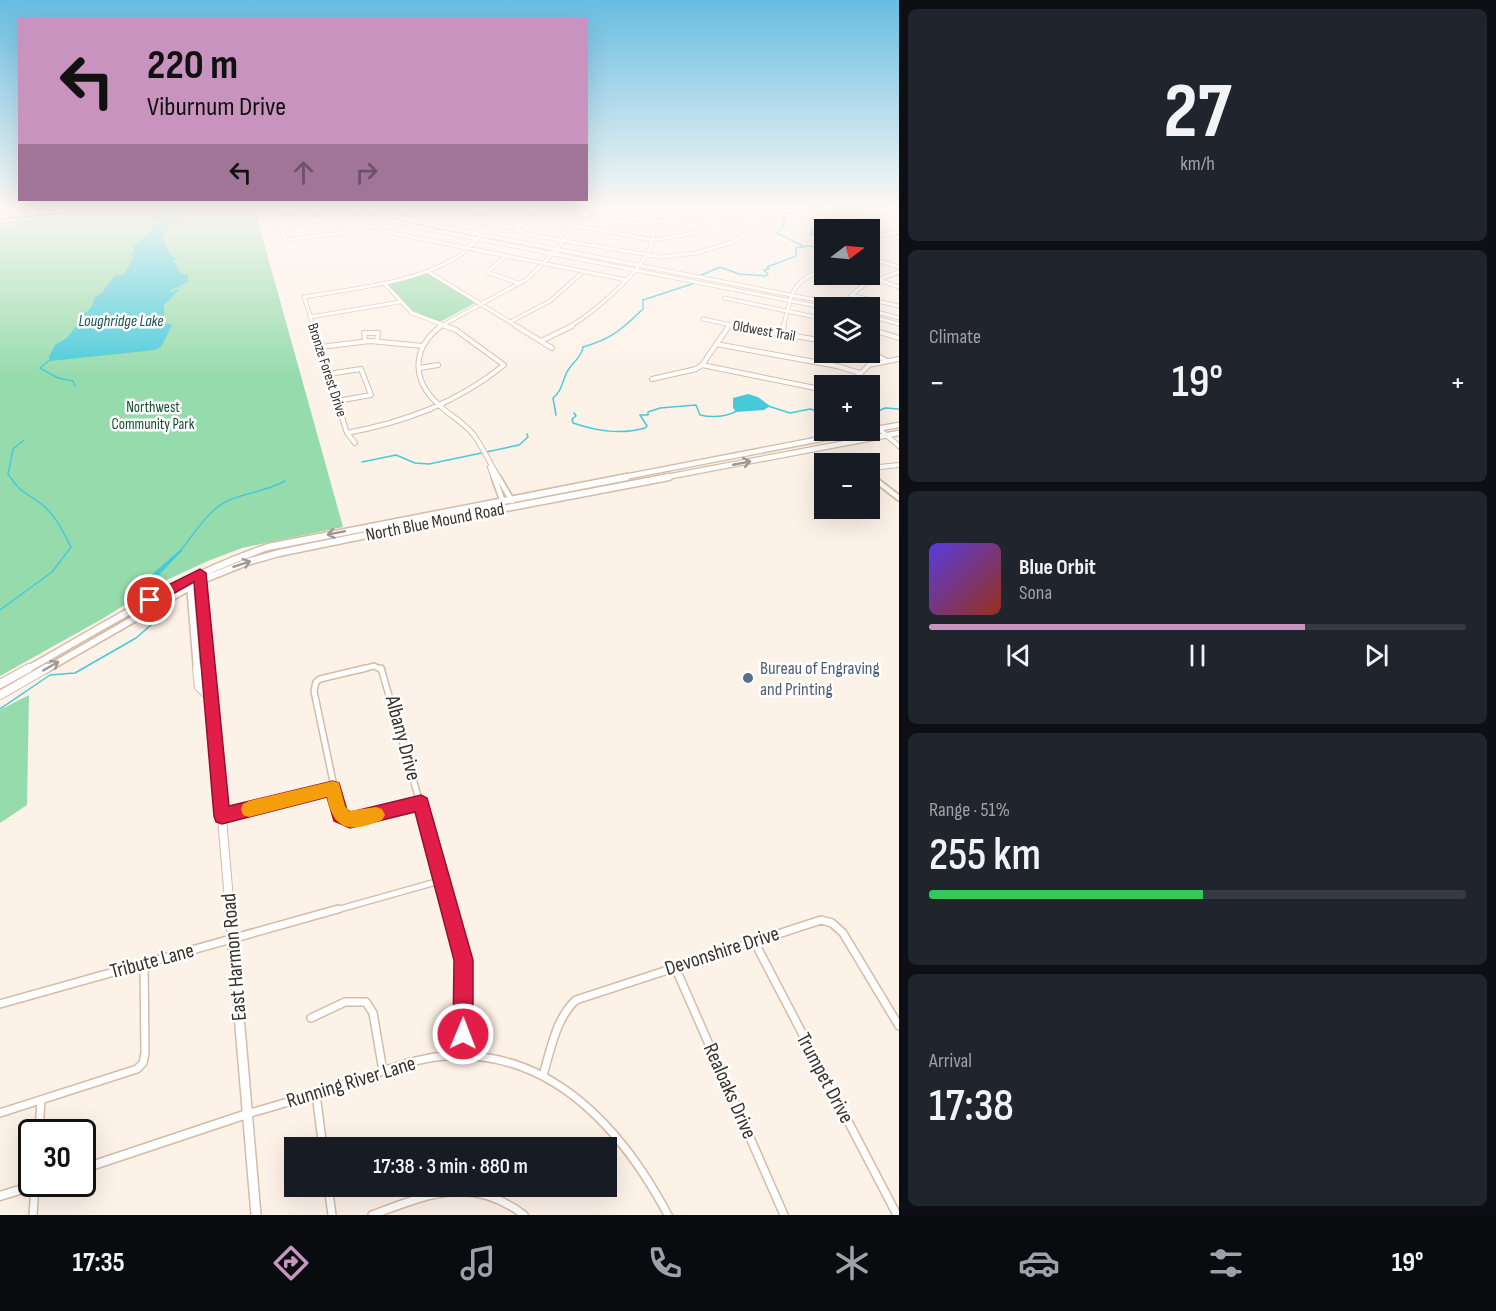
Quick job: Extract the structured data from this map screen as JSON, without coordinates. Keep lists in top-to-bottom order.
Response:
{
  "streets": {
    "main road": ["North Blue Mound Road", "East Harmon Road"],
    "street": [
      "Oldwest Trail",
      "Bronze Forest Drive",
      "Albany Drive",
      "Devonshire Drive",
      "Tribute Lane",
      "Trumpet Drive",
      "Running River Lane",
      "Realoaks Drive"
    ]
  },
  "crossings": [
    ["North Blue Mound Road", "East Harmon Road"],
    ["Albany Drive", "Tribute Lane"],
    ["Albany Drive", "Running River Lane"],
    ["Devonshire Drive", "Trumpet Drive"],
    ["Devonshire Drive", "Running River Lane"],
    ["Devonshire Drive", "Realoaks Drive"],
    ["East Harmon Road", "Tribute Lane"],
    ["East Harmon Road", "Running River Lane"]
  ],
  "water": ["Loughridge Lake"],
  "parks": ["Northwest Community Park"],
  "places": ["Bureau of Engraving and Printing"],
  "north": "right",
  "page": {
    "tile": [
      ["27", "km/h"],
      "Climate",
      ["Range · 51%", "255 km"],
      ["Arrival", "17:38"]
    ],
    "turn": ["220 m", "Viburnum Drive"],
    "map_buttons": ["+", "−"],
    "heat": ["−", "19°", "+"],
    "song": ["Blue Orbit", "Sona"],
    "limit": "30",
    "trip": "17:38 · 3 min · 880 m",
    "tabs": ["17:35", "19°"]
  }
}
